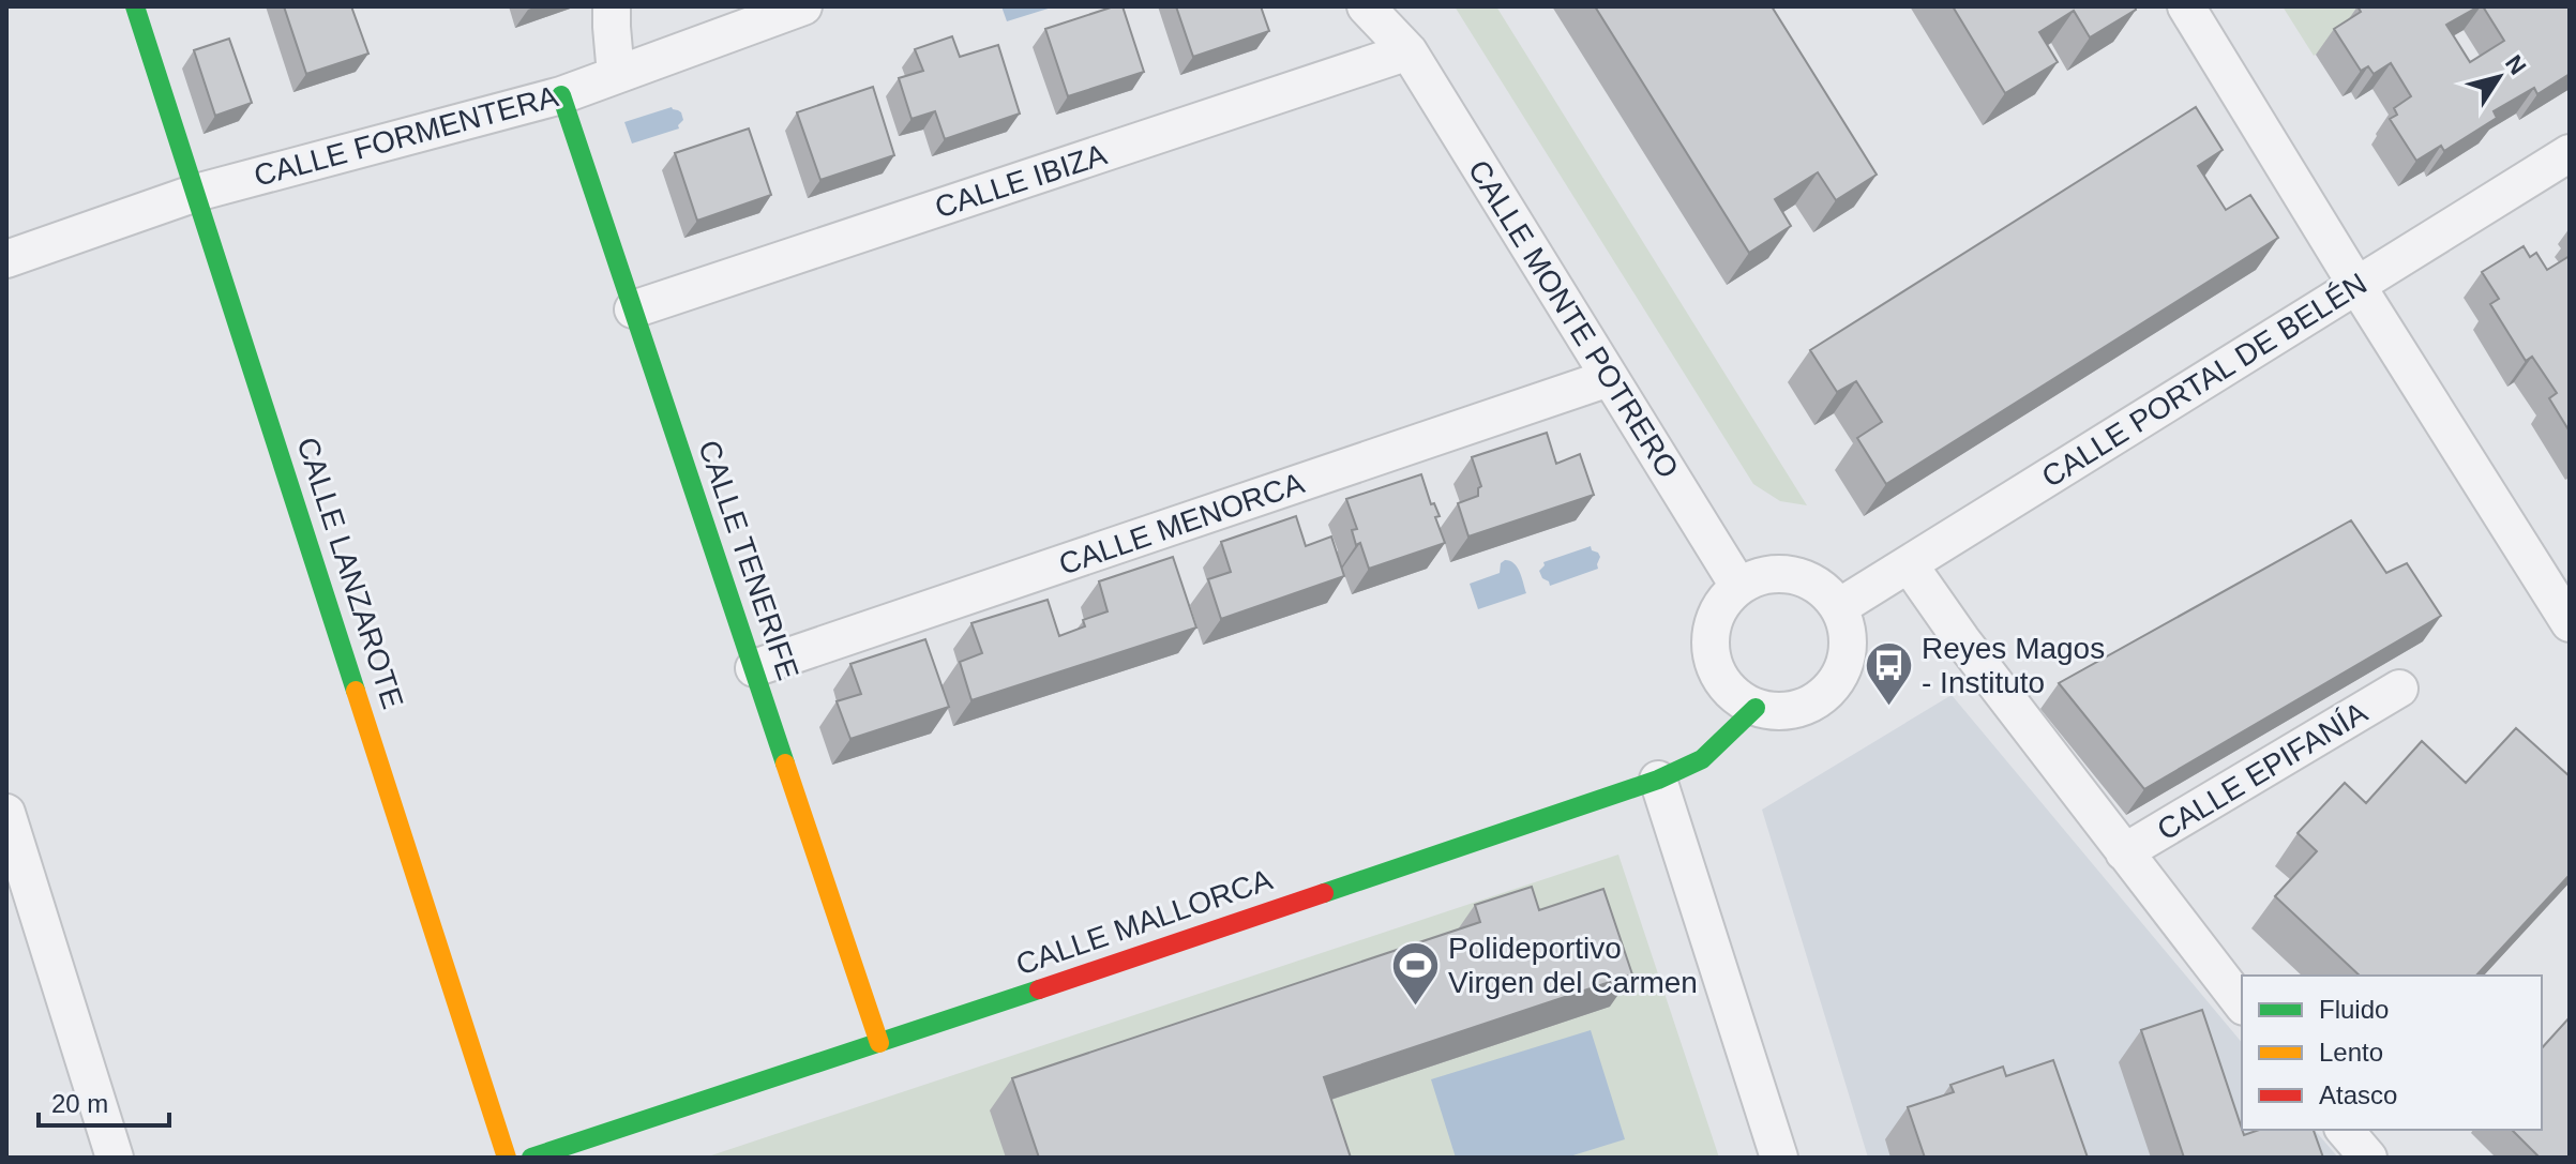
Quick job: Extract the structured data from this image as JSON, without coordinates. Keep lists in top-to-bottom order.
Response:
{
  "streets": {
    "street": [
      "CALLE FORMENTERA",
      "CALLE IBIZA",
      "CALLE MONTE POTRERO",
      "CALLE PORTAL DE BELÉN",
      "CALLE MENORCA",
      "CALLE TENERIFE",
      "CALLE LANZAROTE",
      "CALLE EPIFANÍA",
      "CALLE MALLORCA"
    ]
  },
  "crossings": [
    ["CALLE FORMENTERA", "CALLE TENERIFE"],
    ["CALLE FORMENTERA", "CALLE LANZAROTE"],
    ["CALLE IBIZA", "CALLE MONTE POTRERO"],
    ["CALLE IBIZA", "CALLE TENERIFE"],
    ["CALLE MONTE POTRERO", "CALLE PORTAL DE BELÉN"],
    ["CALLE MONTE POTRERO", "CALLE MENORCA"],
    ["CALLE MONTE POTRERO", "CALLE MALLORCA"],
    ["CALLE PORTAL DE BELÉN", "CALLE MALLORCA"],
    ["CALLE MENORCA", "CALLE TENERIFE"],
    ["CALLE TENERIFE", "CALLE MALLORCA"]
  ],
  "places": {
    "bus stop": ["Reyes Magos - Instituto"],
    "sports": ["Polideportivo Virgen del Carmen"]
  },
  "legend": ["Fluido", "Lento", "Atasco"],
  "scale_bar": "20 m",
  "north": "top right"
}
